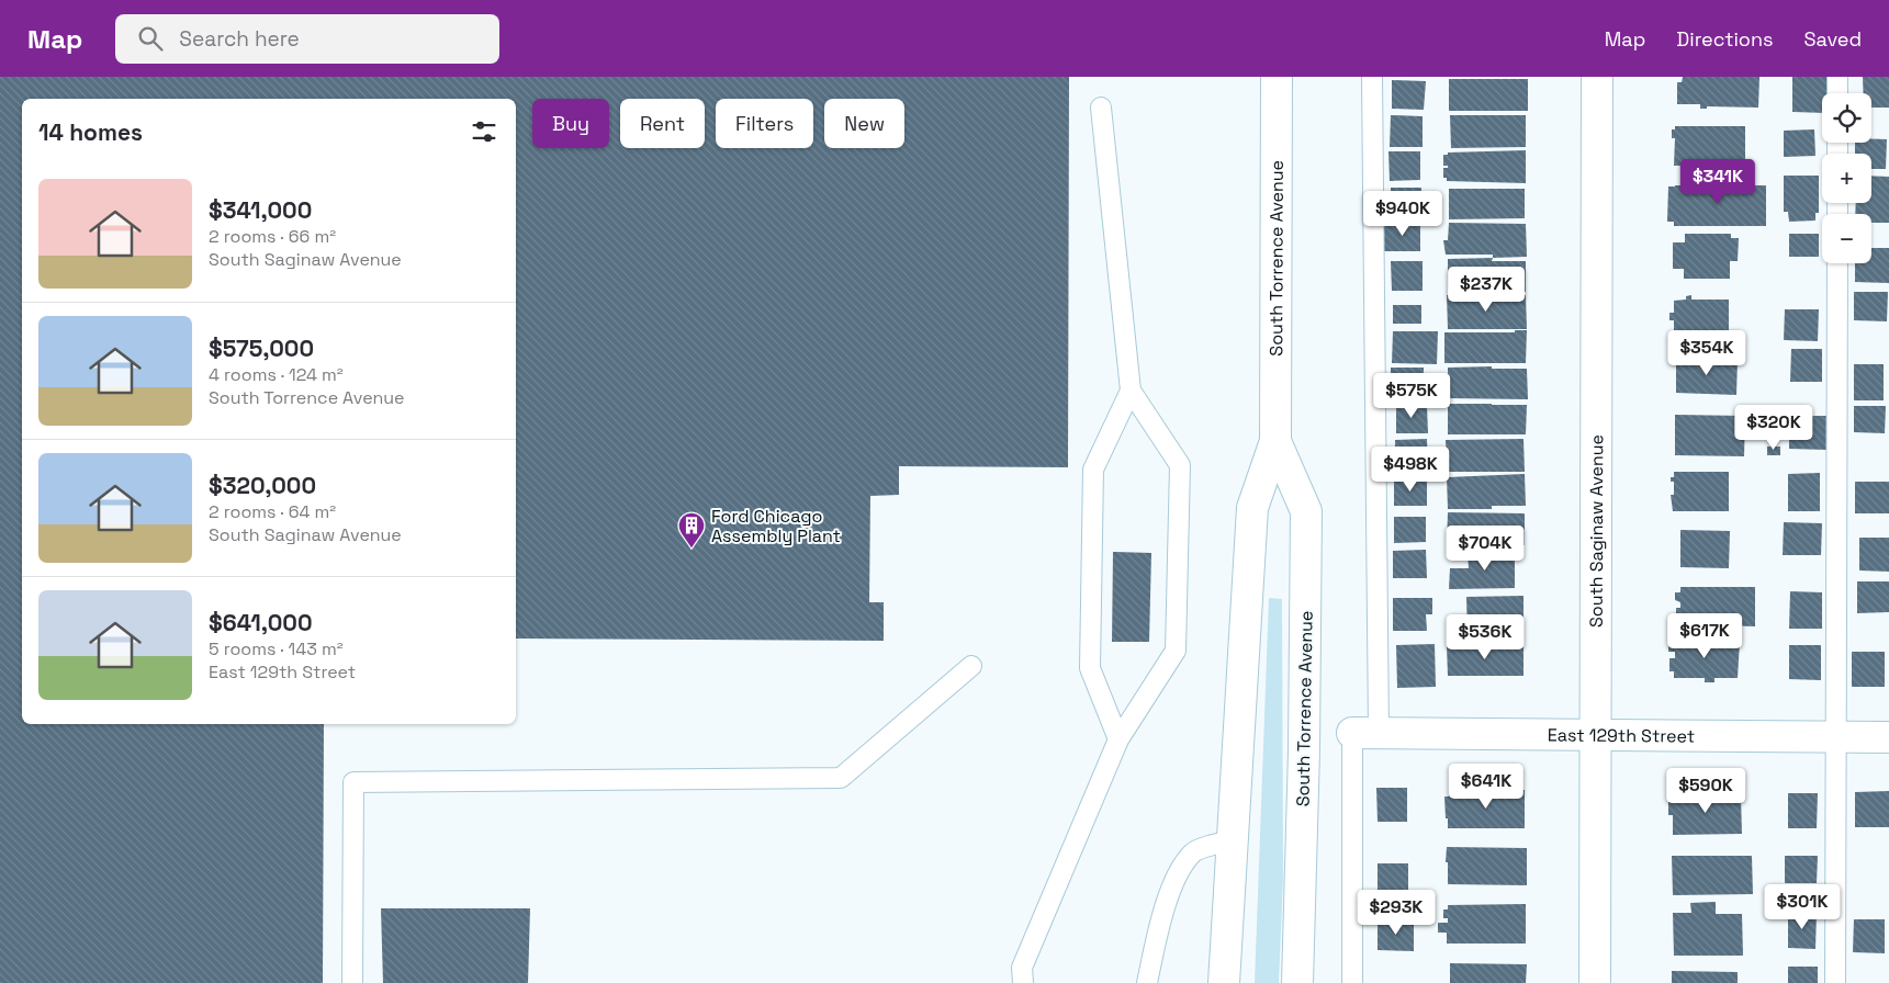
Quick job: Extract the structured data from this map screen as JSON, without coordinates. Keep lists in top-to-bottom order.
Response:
{
  "streets": {
    "main road": ["South Torrence Avenue", "South Saginaw Avenue", "East 129th Street"]
  },
  "crossings": [
    ["South Saginaw Avenue", "East 129th Street"]
  ],
  "places": {
    "building": ["Ford Chicago Assembly Plant"]
  },
  "page": {
    "header": "Map",
    "search": "Search here",
    "nav": ["Map", "Directions", "Saved"],
    "map_buttons": ["+", "−"],
    "chip": [
      "Buy",
      "Rent",
      "Filters",
      "New"
    ],
    "heading": "14 homes",
    "price": [
      "$341K",
      "$940K",
      "$237K",
      "$354K",
      "$575K",
      "$320K",
      "$498K",
      "$704K",
      "$617K",
      "$536K",
      "$641K",
      "$590K",
      "$301K",
      "$293K"
    ],
    "list": [
      {
        "name": "$341,000",
        "note": "2 rooms · 66 m² · South Saginaw Avenue"
      },
      {
        "name": "$575,000",
        "note": "4 rooms · 124 m² · South Torrence Avenue"
      },
      {
        "name": "$320,000",
        "note": "2 rooms · 64 m² · South Saginaw Avenue"
      },
      {
        "name": "$641,000",
        "note": "5 rooms · 143 m² · East 129th Street"
      }
    ]
  }
}
